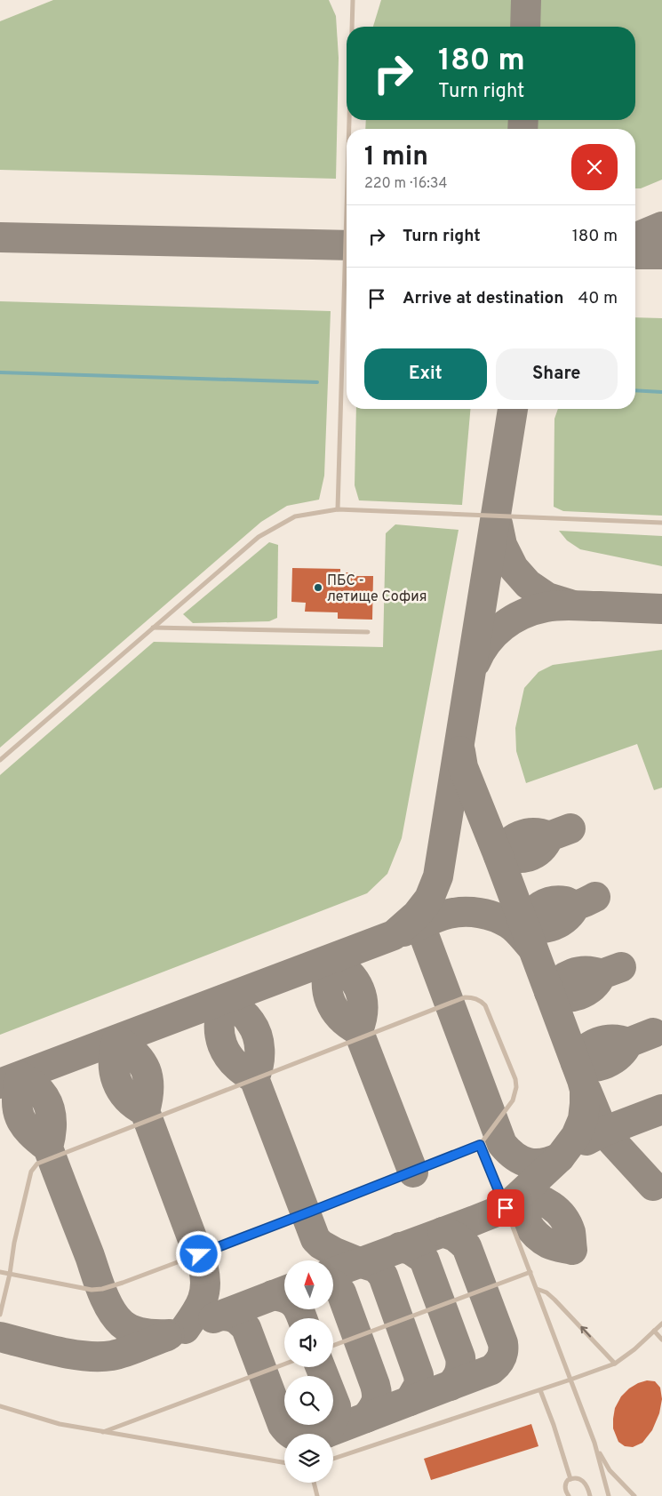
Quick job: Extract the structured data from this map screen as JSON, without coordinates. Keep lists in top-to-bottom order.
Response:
{
  "places": ["ПБС - летище София"],
  "north": "top",
  "page": {
    "turn": ["180 m", "Turn right"],
    "heading": ["1 min", "220 m · 16:34"],
    "list": [
      {
        "name": "Turn right",
        "value": "180 m"
      },
      {
        "name": "Arrive at destination",
        "value": "40 m"
      }
    ],
    "buttons": ["Exit", "Share"]
  }
}
